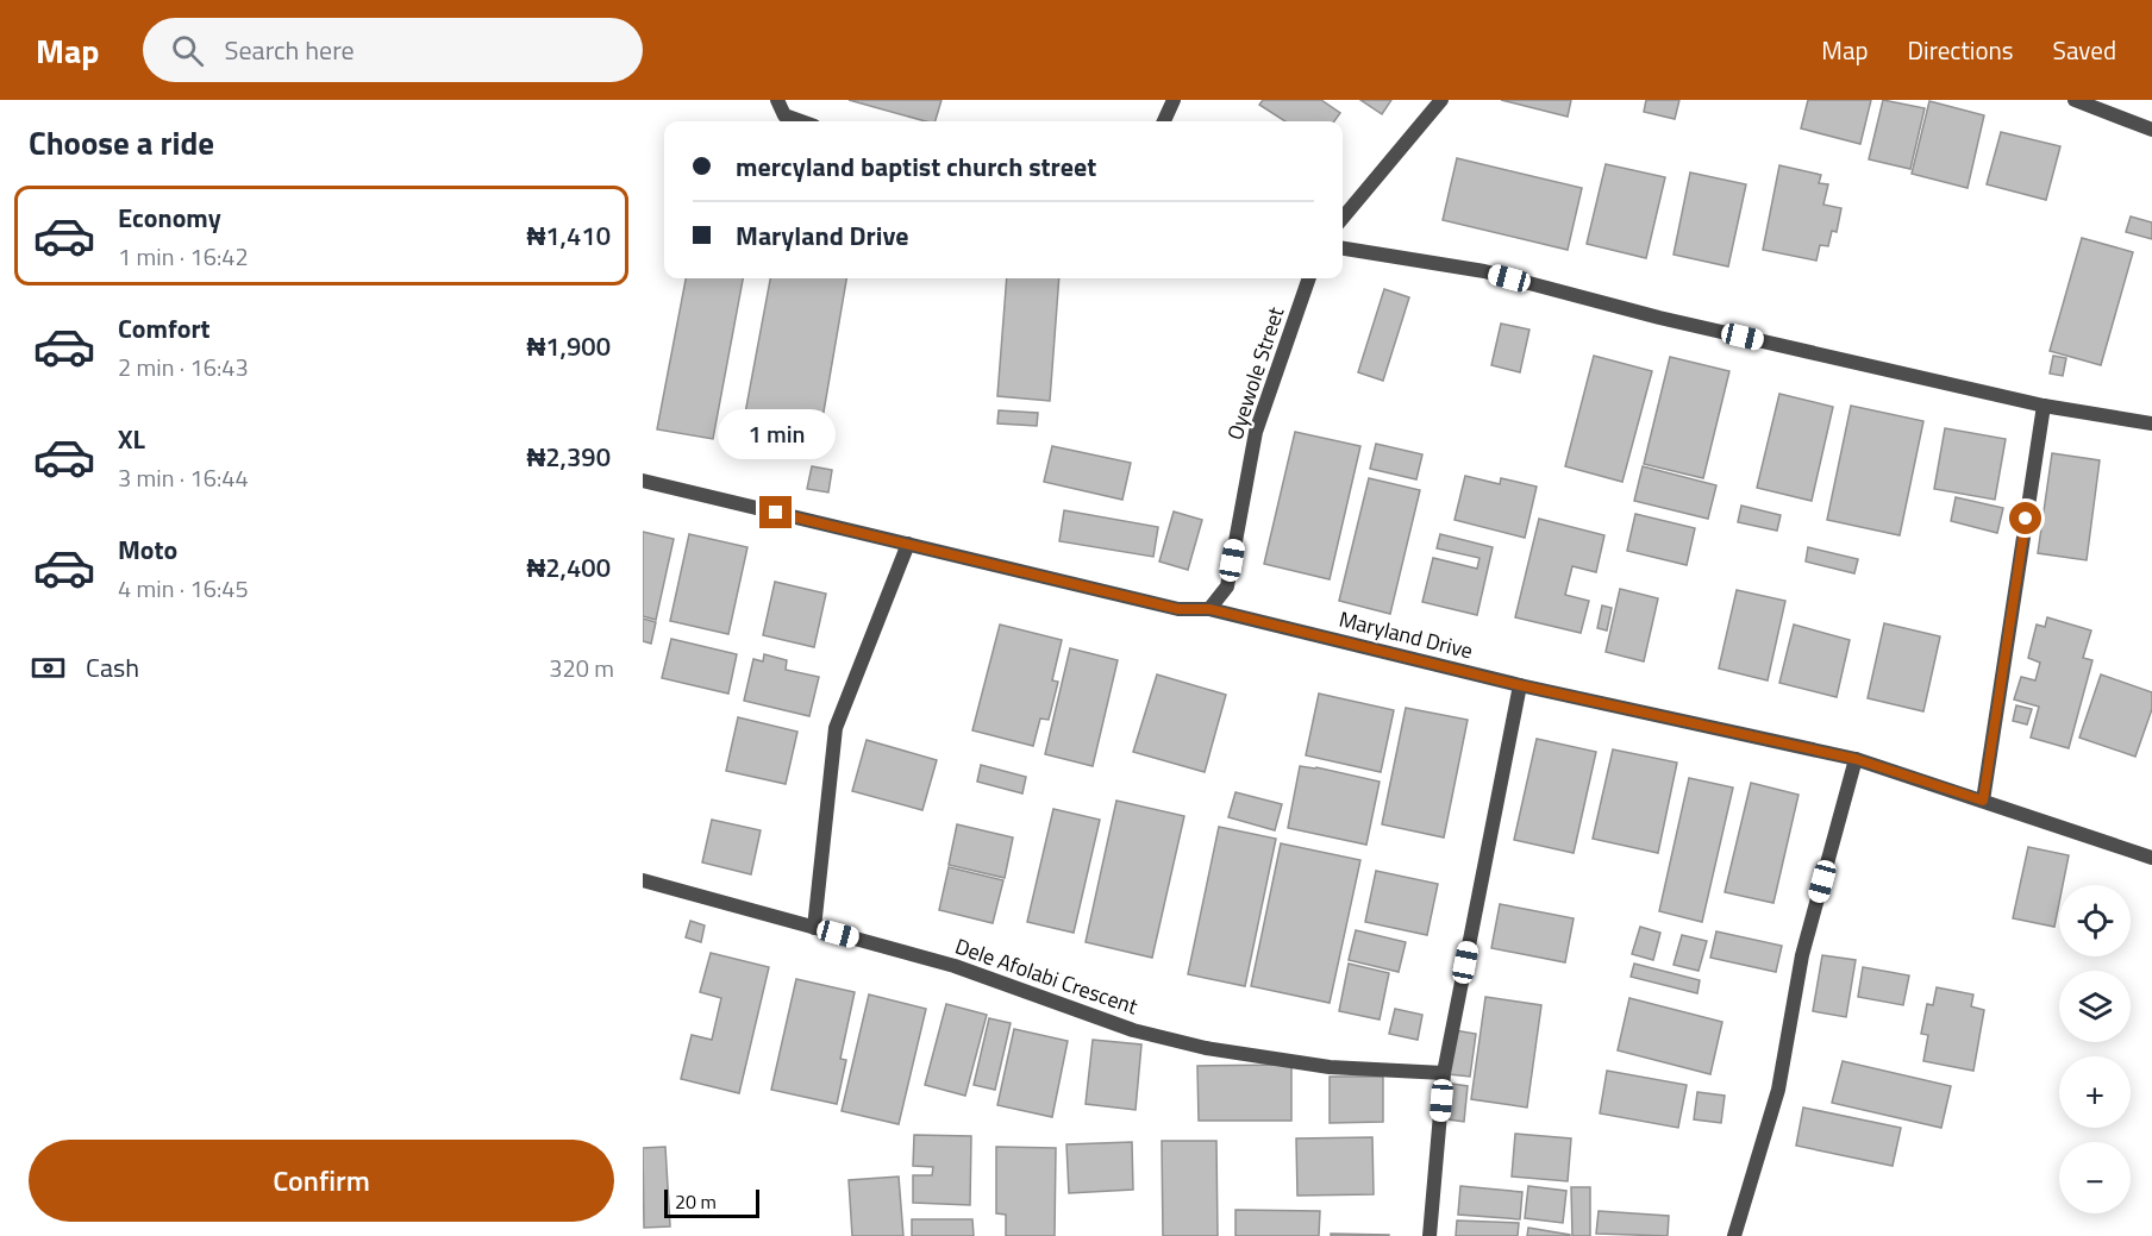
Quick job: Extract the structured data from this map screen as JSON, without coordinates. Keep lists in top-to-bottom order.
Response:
{
  "streets": {
    "street": ["Oyewole Street", "Maryland Drive", "Dele Afolabi Crescent"]
  },
  "crossings": [
    ["Oyewole Street", "Maryland Drive"]
  ],
  "scale_bar": "20 m",
  "page": {
    "header": "Map",
    "search": "Search here",
    "nav": ["Map", "Directions", "Saved"],
    "heading": "Choose a ride",
    "banner": ["mercyland baptist church street", "Maryland Drive"],
    "list": [
      {
        "name": "Economy",
        "note": "1 min · 16:42",
        "value": "₦1,410"
      },
      {
        "name": "Comfort",
        "note": "2 min · 16:43",
        "value": "₦1,900"
      },
      {
        "name": "XL",
        "note": "3 min · 16:44",
        "value": "₦2,390"
      },
      {
        "name": "Moto",
        "note": "4 min · 16:45",
        "value": "₦2,400"
      }
    ],
    "bubble": "1 min",
    "pay": ["Cash", "320 m"],
    "map_buttons": ["+", "−"],
    "buttons": "Confirm",
    "scale": "20 m"
  }
}
